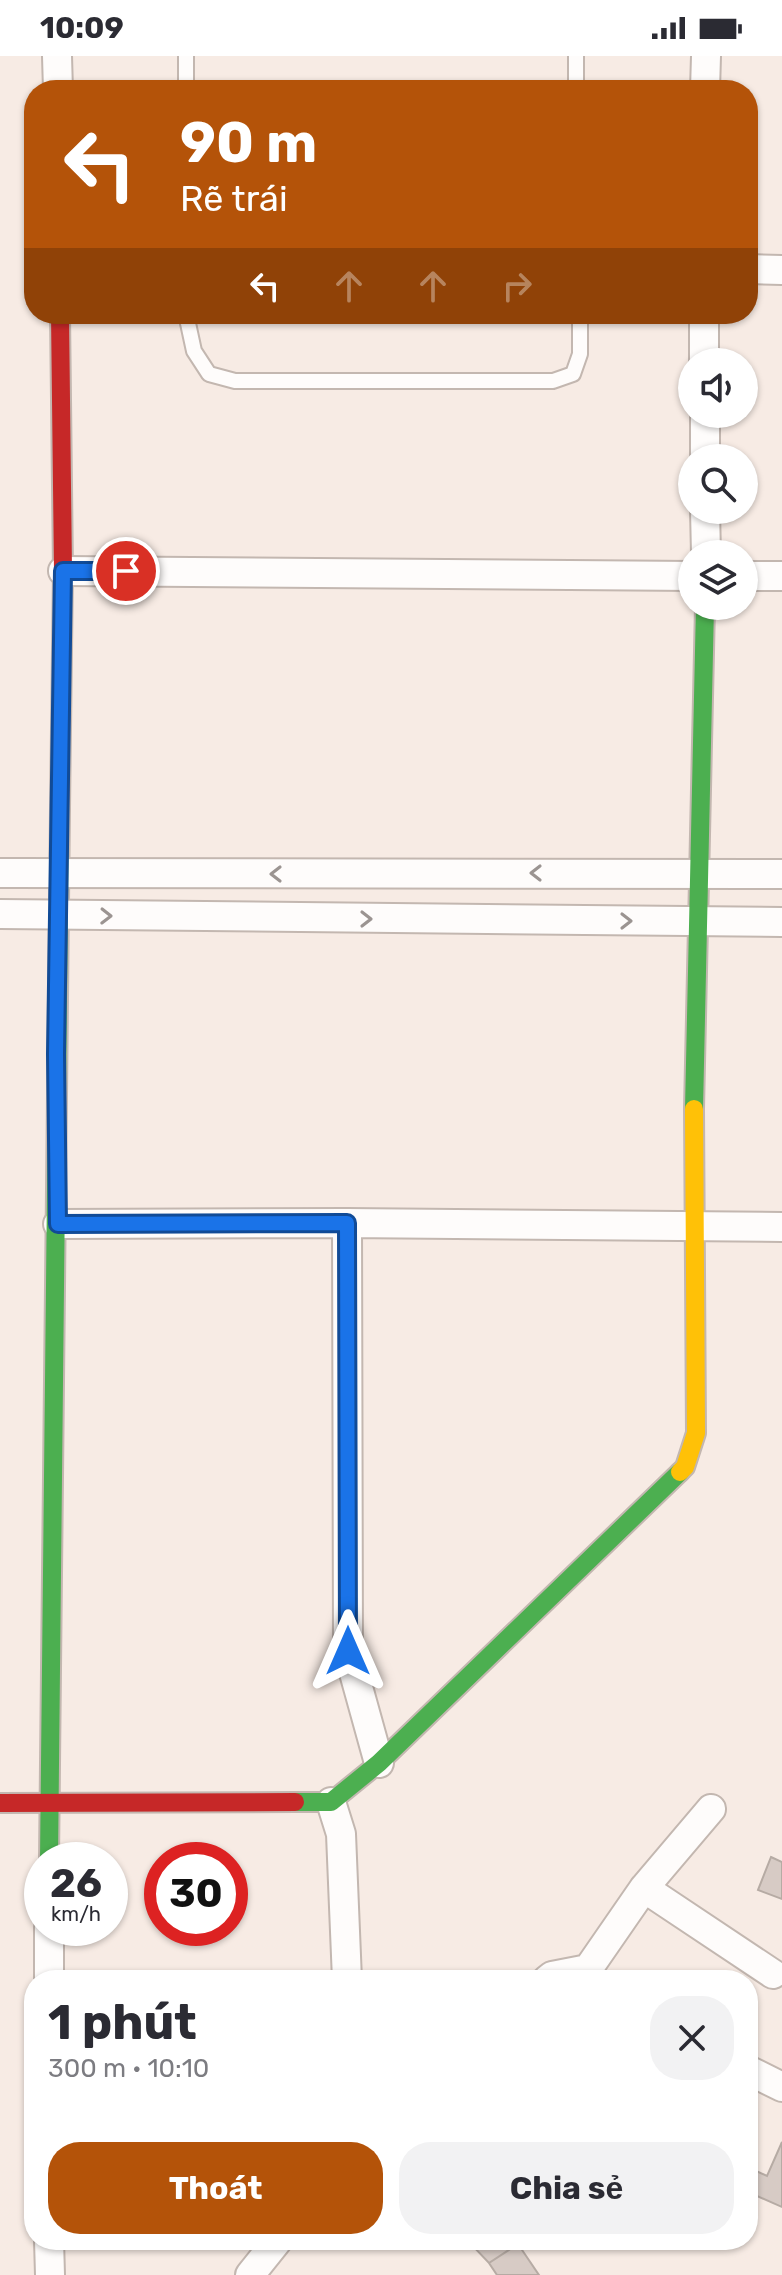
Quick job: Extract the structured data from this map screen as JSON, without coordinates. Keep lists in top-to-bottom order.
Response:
{
  "page": {
    "status": "10:09",
    "turn": ["90 m", "Rẽ trái"],
    "speed": "26 km/h",
    "limit": "30",
    "heading": ["1 phút", "300 m · 10:10"],
    "buttons": ["Thoát", "Chia sẻ"]
  }
}
